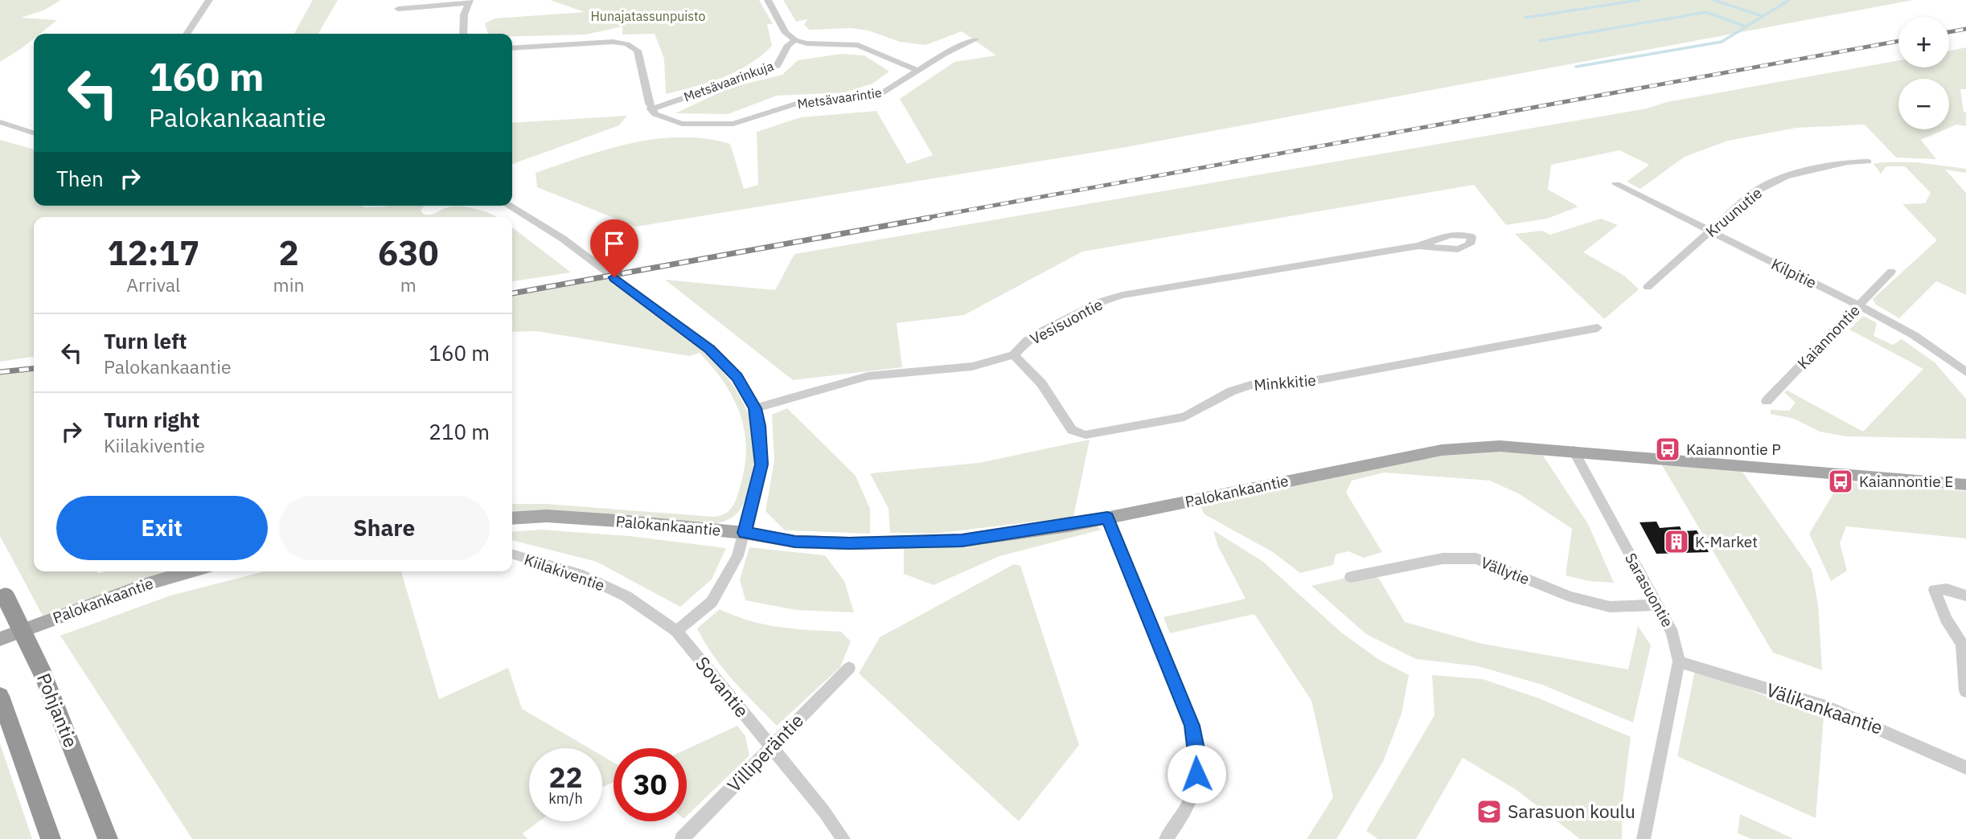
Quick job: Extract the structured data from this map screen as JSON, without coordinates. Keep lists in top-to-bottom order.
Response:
{
  "streets": {
    "highway": ["Pohjantie"],
    "main road": ["Palokankaantie"],
    "street": [
      "Metsävaarinkuja",
      "Metsävaarintie",
      "Kruunutie",
      "Kilpitie",
      "Vesisuontie",
      "Kaiannontie",
      "Minkkitie",
      "Vällytie",
      "Kiilakiventie",
      "Sarasuontie",
      "Sovantie",
      "Välikankaantie",
      "Villiperäntie"
    ]
  },
  "crossings": [
    ["Metsävaarinkuja", "Metsävaarintie"],
    ["Kruunutie", "Kilpitie"],
    ["Kilpitie", "Kaiannontie"],
    ["Vesisuontie", "Minkkitie"],
    ["Palokankaantie", "Sarasuontie"],
    ["Vällytie", "Sarasuontie"],
    ["Kiilakiventie", "Sovantie"],
    ["Sarasuontie", "Välikankaantie"],
    ["Sovantie", "Villiperäntie"]
  ],
  "parks": ["Hunajatassunpuisto"],
  "places": {
    "bus stop": ["Kaiannontie P", "Kaiannontie E"],
    "building": ["K-Market"],
    "school or university": ["Sarasuon koulu"]
  },
  "page": {
    "map_buttons": ["+", "−"],
    "turn": ["160 m", "Palokankaantie"],
    "then": "Then",
    "eta": [
      "12:17",
      "Arrival",
      "2",
      "min",
      "630",
      "m"
    ],
    "list": [
      {
        "name": "Turn left",
        "note": "Palokankaantie",
        "value": "160 m"
      },
      {
        "name": "Turn right",
        "note": "Kiilakiventie",
        "value": "210 m"
      }
    ],
    "buttons": ["Exit", "Share"],
    "speed": "22 km/h",
    "limit": "30"
  }
}
